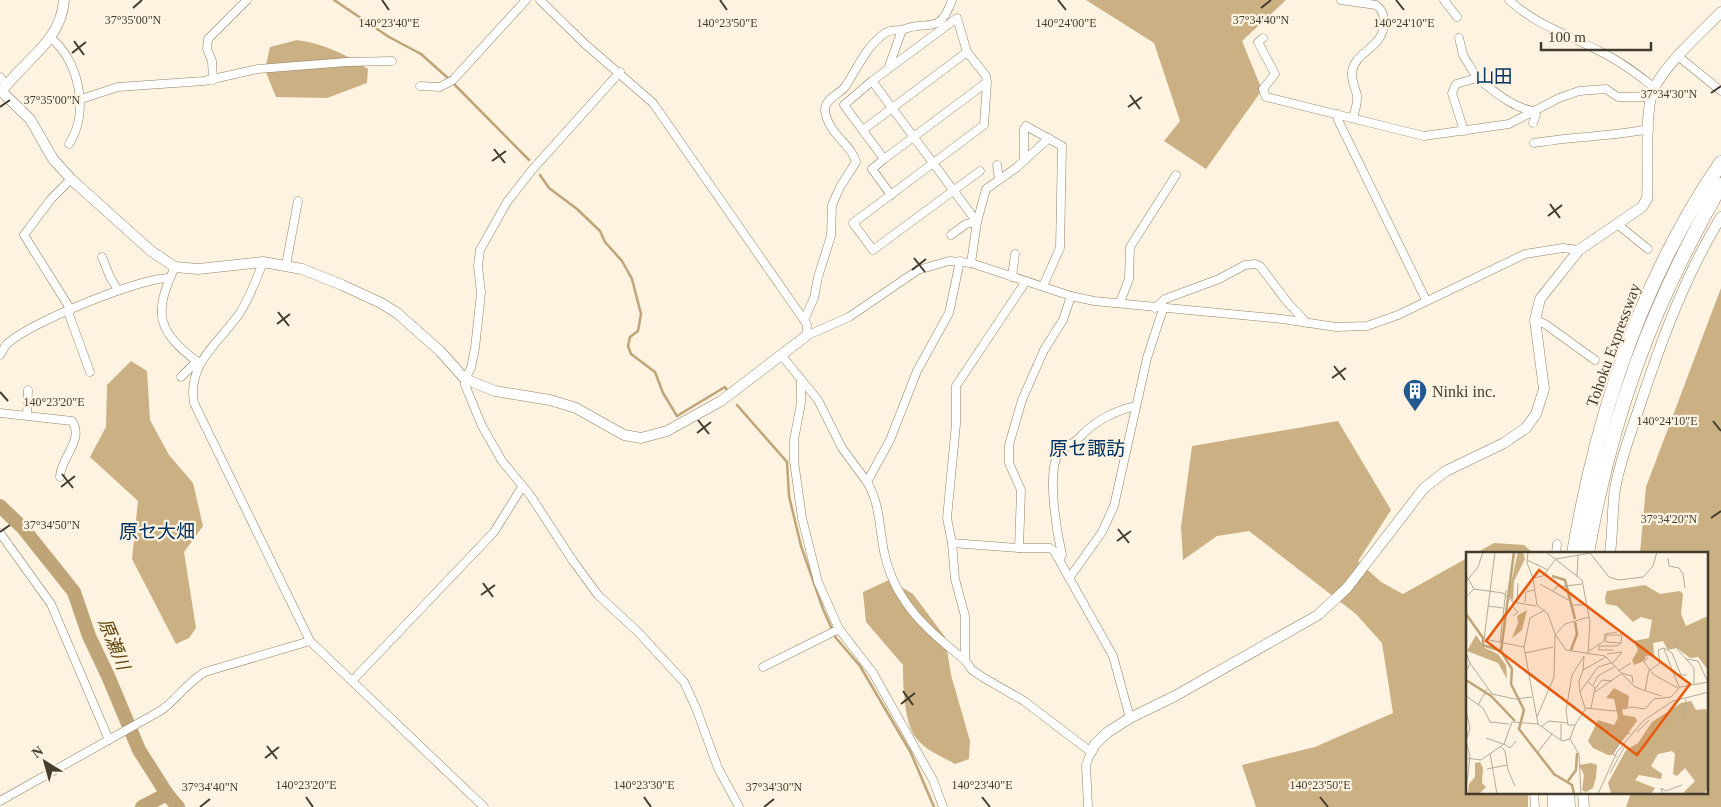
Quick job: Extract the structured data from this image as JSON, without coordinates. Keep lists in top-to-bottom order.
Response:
{
  "streets": {
    "highway": ["Tohoku Expressway"]
  },
  "districts": ["山田", "原セ諏訪", "原セ大畑"],
  "water": ["原瀬川"],
  "places": {
    "building": ["Ninki inc."]
  },
  "scale_bar": "100 m",
  "north": "top left",
  "coordinates": [
    "37°35'00\"N",
    "37°34'40\"N",
    "140°23'40\"E",
    "140°23'50\"E",
    "140°24'00\"E",
    "140°24'10\"E",
    "37°34'30\"N",
    "140°23'20\"E",
    "37°34'20\"N",
    "37°34'50\"N",
    "140°23'30\"E"
  ]
}
